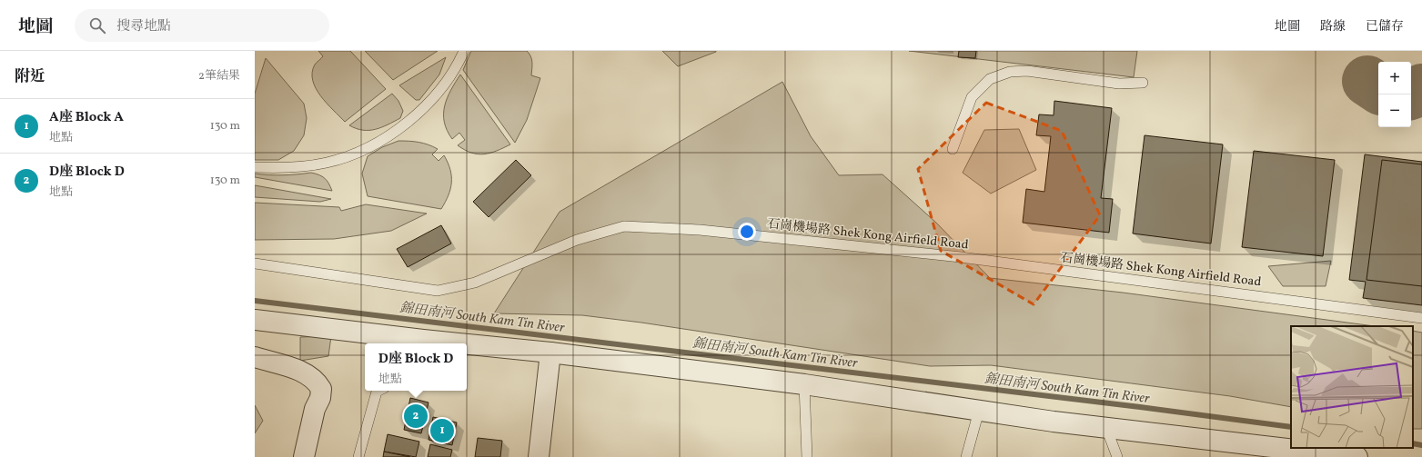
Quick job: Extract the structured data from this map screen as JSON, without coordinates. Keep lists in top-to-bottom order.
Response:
{
  "streets": {
    "lane": ["石崗機場路 Shek Kong Airfield Road"]
  },
  "water": ["錦田南河 South Kam Tin River"],
  "page": {
    "header": "地圖",
    "search": "搜尋地點",
    "nav": ["地圖", "路線", "已儲存"],
    "heading": ["附近", "2筆結果"],
    "map_buttons": ["+", "−"],
    "list": [
      {
        "mark": "1",
        "name": "A座 Block A",
        "note": "地點",
        "value": "130 m"
      },
      {
        "mark": "2",
        "name": "D座 Block D",
        "note": "地點",
        "value": "130 m"
      }
    ],
    "popup": ["D座 Block D", "地點"],
    "pins": ["2", "1"]
  }
}
